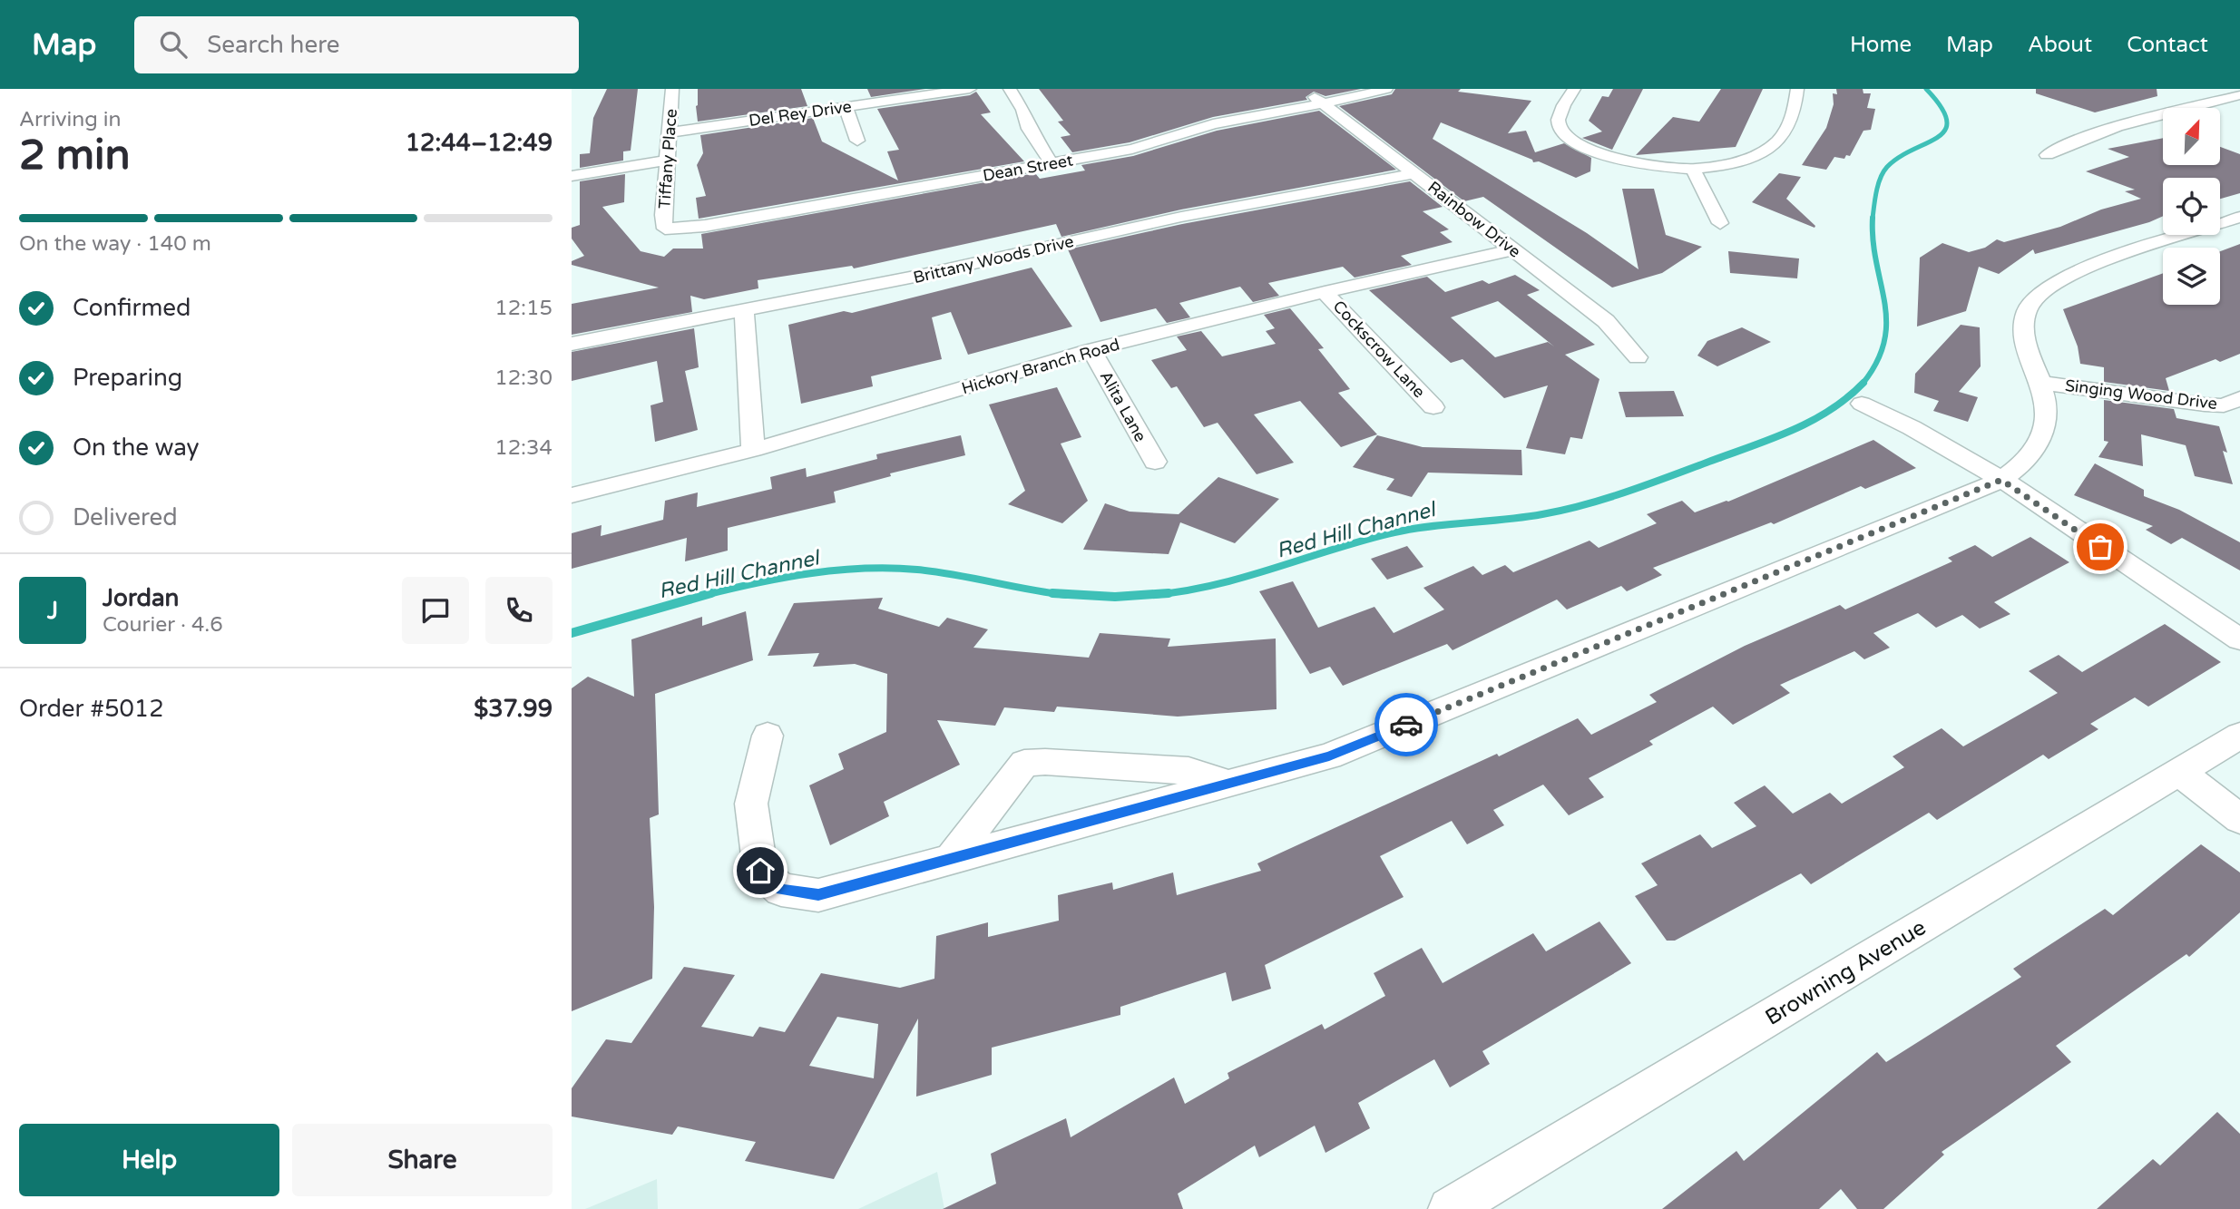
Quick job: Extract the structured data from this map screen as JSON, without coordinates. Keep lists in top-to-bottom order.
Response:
{
  "streets": {
    "street": [
      "Del Rey Drive",
      "Tiffany Place",
      "Dean Street",
      "Rainbow Drive",
      "Brittany Woods Drive",
      "Cockscrow Lane",
      "Hickory Branch Road",
      "Singing Wood Drive",
      "Alita Lane",
      "Browning Avenue"
    ]
  },
  "crossings": [
    ["Del Rey Drive", "Tiffany Place"],
    ["Tiffany Place", "Dean Street"],
    ["Dean Street", "Rainbow Drive"],
    ["Rainbow Drive", "Brittany Woods Drive"],
    ["Rainbow Drive", "Hickory Branch Road"],
    ["Cockscrow Lane", "Hickory Branch Road"],
    ["Hickory Branch Road", "Alita Lane"]
  ],
  "water": ["Red Hill Channel"],
  "north": "top right",
  "page": {
    "header": "Map",
    "search": "Search here",
    "nav": [
      "Home",
      "Map",
      "About",
      "Contact"
    ],
    "heading": ["2 min", "Arriving in", "12:44–12:49"],
    "panel": [
      "Jordan",
      "Courier · 4.6",
      "Order #5012",
      "$37.99"
    ],
    "bar": "On the way · 140 m",
    "list": [
      ["Confirmed", "12:15"],
      ["Preparing", "12:30"],
      ["On the way", "12:34"],
      "Delivered"
    ],
    "round": "J",
    "buttons": ["Help", "Share"]
  }
}
